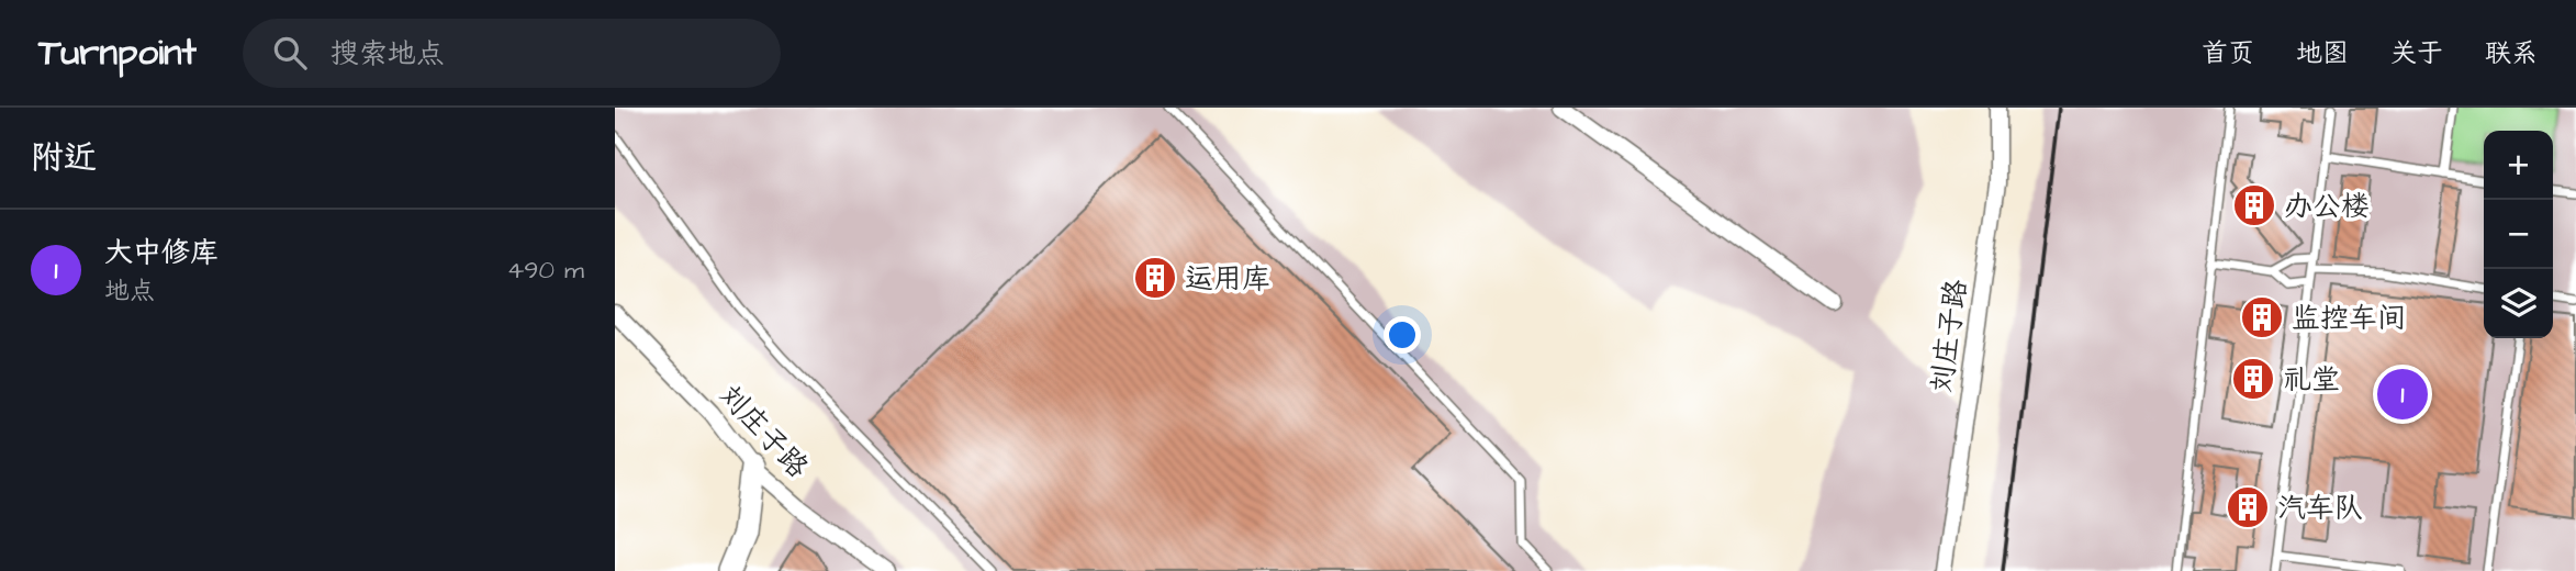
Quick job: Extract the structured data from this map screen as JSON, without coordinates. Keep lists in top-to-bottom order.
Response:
{
  "streets": {
    "street": ["刘庄子路"]
  },
  "places": {
    "building": [
      "办公楼",
      "运用库",
      "监控车间",
      "礼堂",
      "汽车队"
    ]
  },
  "page": {
    "header": "Turnpoint",
    "search": "搜索地点",
    "nav": [
      "首页",
      "地图",
      "关于",
      "联系"
    ],
    "heading": "附近",
    "map_buttons": ["+", "−"],
    "list": [
      {
        "mark": "1",
        "name": "大中修库",
        "note": "地点",
        "value": "490 m"
      }
    ],
    "pins": "1"
  }
}
